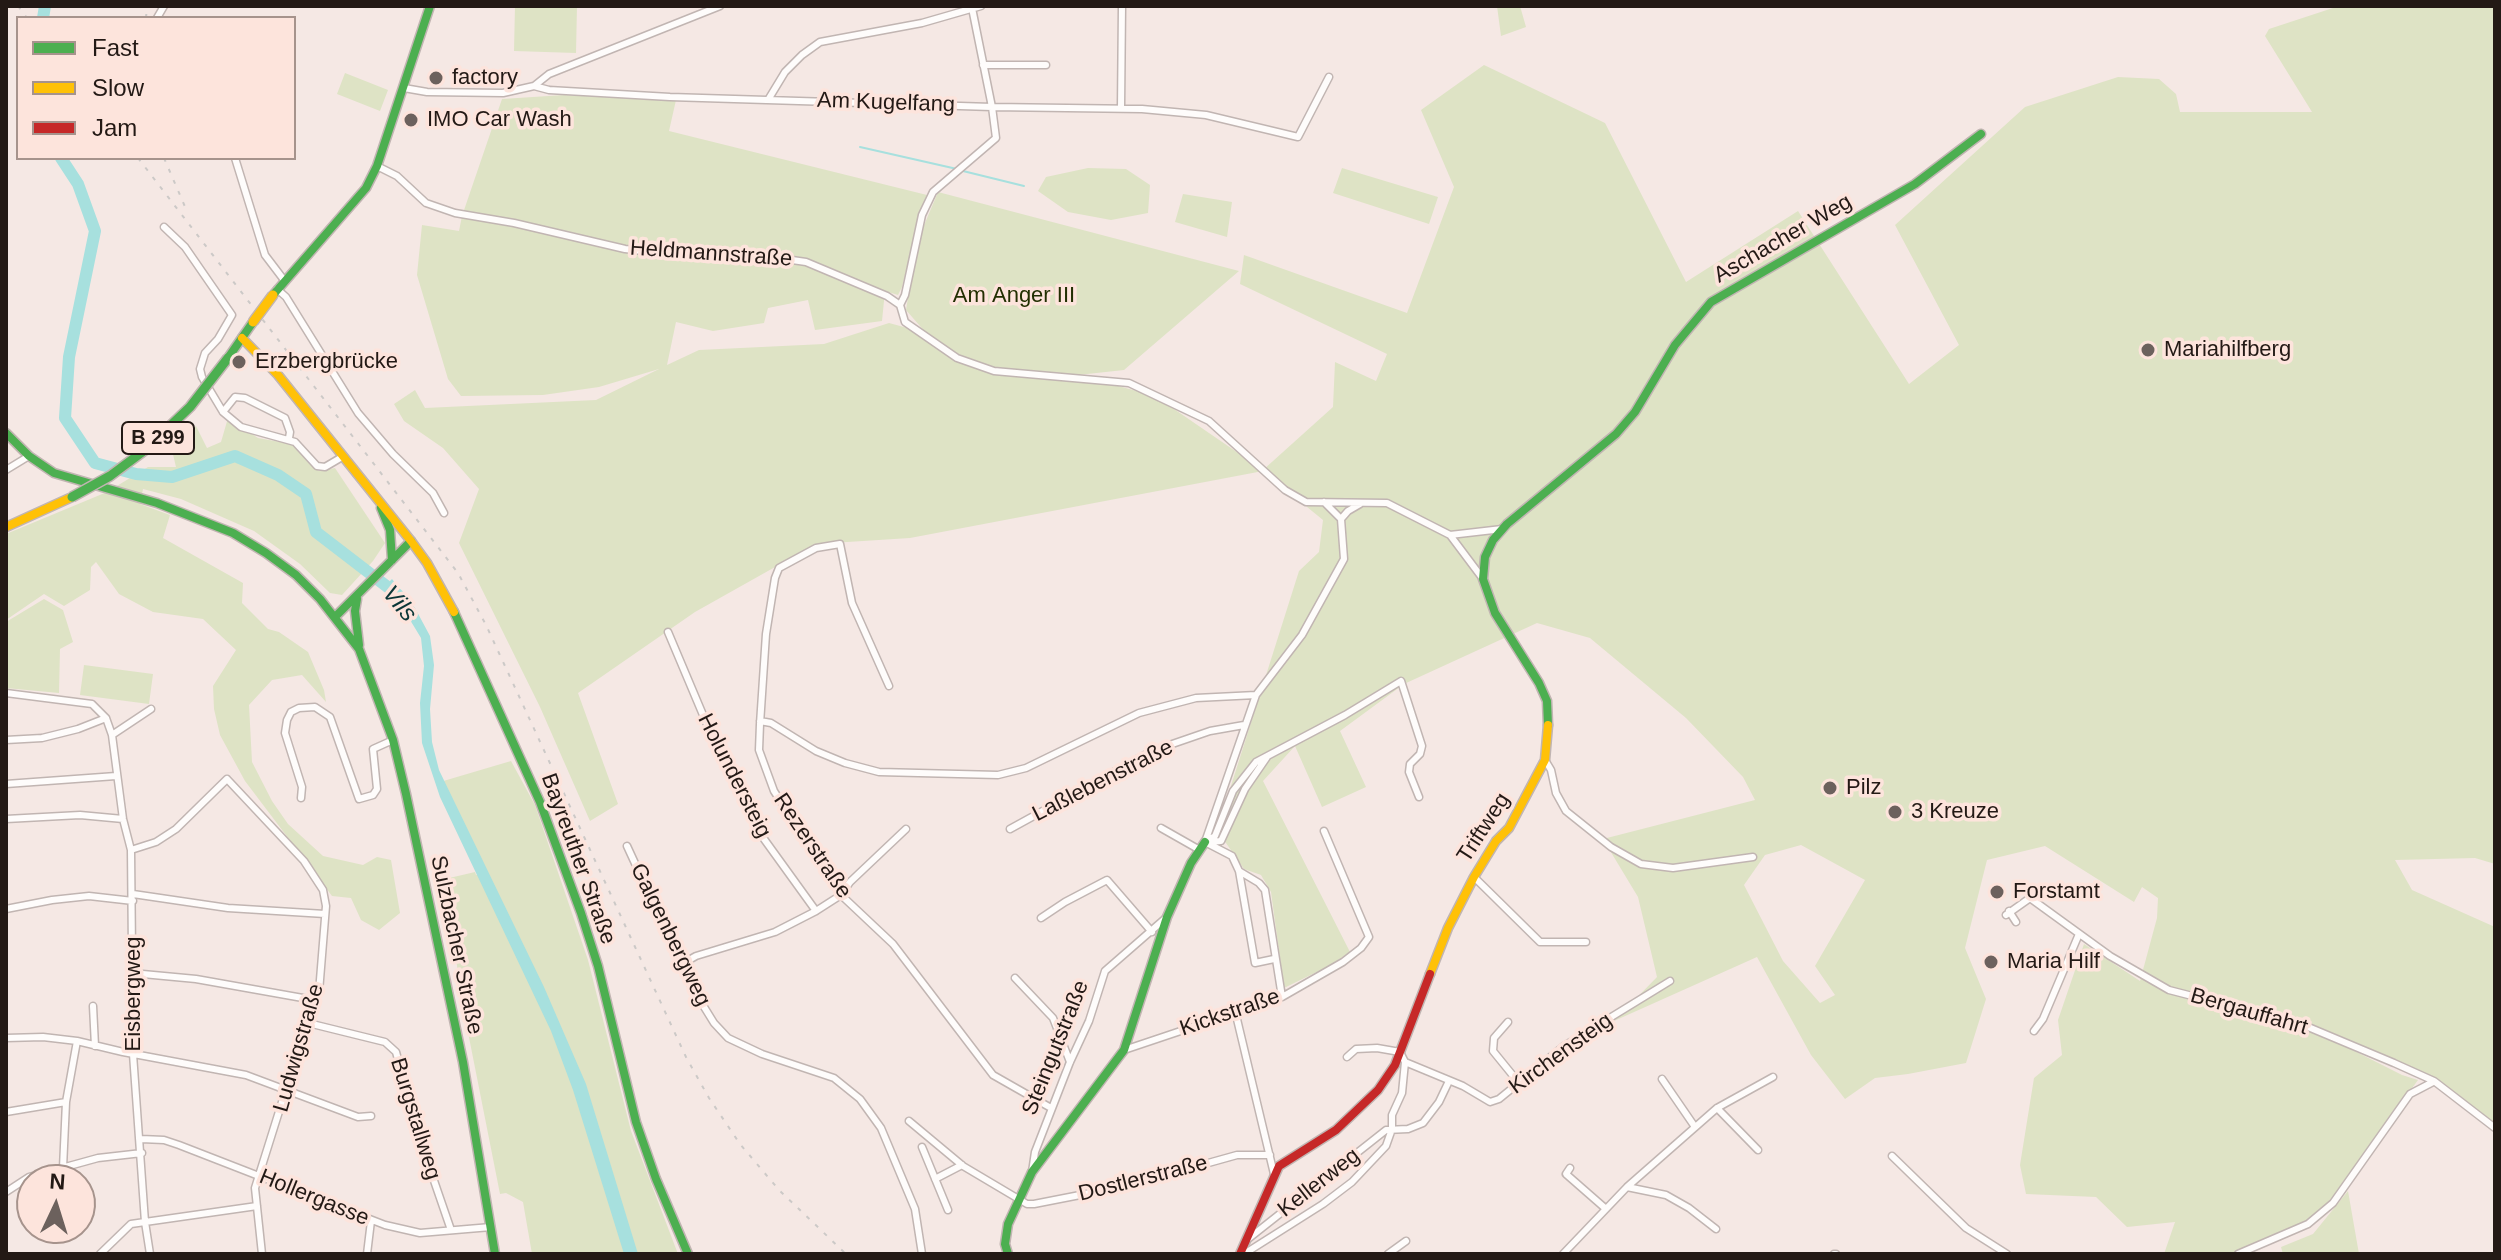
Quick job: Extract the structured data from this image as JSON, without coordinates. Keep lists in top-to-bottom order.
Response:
{
  "streets": {
    "street": [
      "Am Kugelfang",
      "Aschacher Weg",
      "Heldmannstraße",
      "B 299",
      "Holundersteig",
      "Laßlebenstraße",
      "Triftweg",
      "Rezerstraße",
      "Bayreuther Straße",
      "Galgenbergweg",
      "Sulzbacher Straße",
      "Eisbergweg",
      "Bergauffahrt",
      "Kickstraße",
      "Ludwigstraße",
      "Steingutstraße",
      "Kirchensteig",
      "Burgstallweg",
      "Dostlerstraße",
      "Kellerweg",
      "Hollergasse"
    ]
  },
  "crossings": [
    ["Am Kugelfang", "B 299"],
    ["Aschacher Weg", "Triftweg"],
    ["Heldmannstraße", "B 299"],
    ["B 299", "Bayreuther Straße"],
    ["Laßlebenstraße", "Steingutstraße"],
    ["Triftweg", "Kellerweg"],
    ["Rezerstraße", "Steingutstraße"],
    ["Sulzbacher Straße", "Hollergasse"],
    ["Eisbergweg", "Ludwigstraße"],
    ["Eisbergweg", "Hollergasse"],
    ["Kickstraße", "Steingutstraße"],
    ["Ludwigstraße", "Burgstallweg"],
    ["Ludwigstraße", "Hollergasse"],
    ["Steingutstraße", "Dostlerstraße"],
    ["Burgstallweg", "Hollergasse"]
  ],
  "water": ["Vils"],
  "parks": ["Am Anger III"],
  "places": [
    "factory",
    "IMO Car Wash",
    "Mariahilfberg",
    "Erzbergbrücke",
    "Pilz",
    "3 Kreuze",
    "Forstamt",
    "Maria Hilf"
  ],
  "legend": ["Fast", "Slow", "Jam"],
  "north": "top"
}
